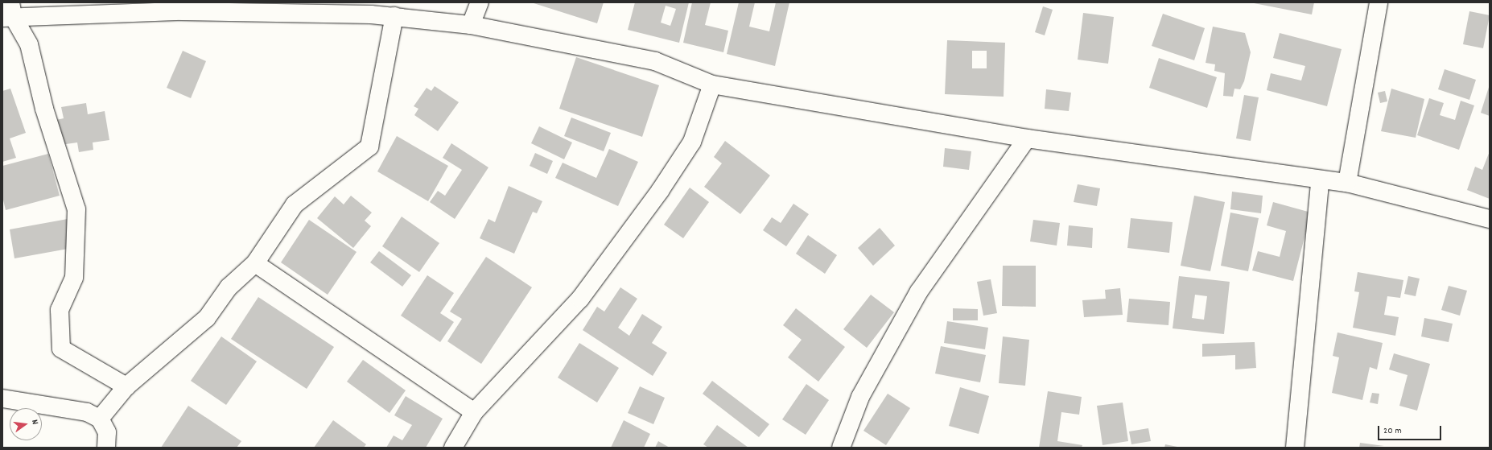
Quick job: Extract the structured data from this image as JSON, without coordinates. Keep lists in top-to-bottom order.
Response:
{
  "scale_bar": "20 m",
  "north": "right"
}
